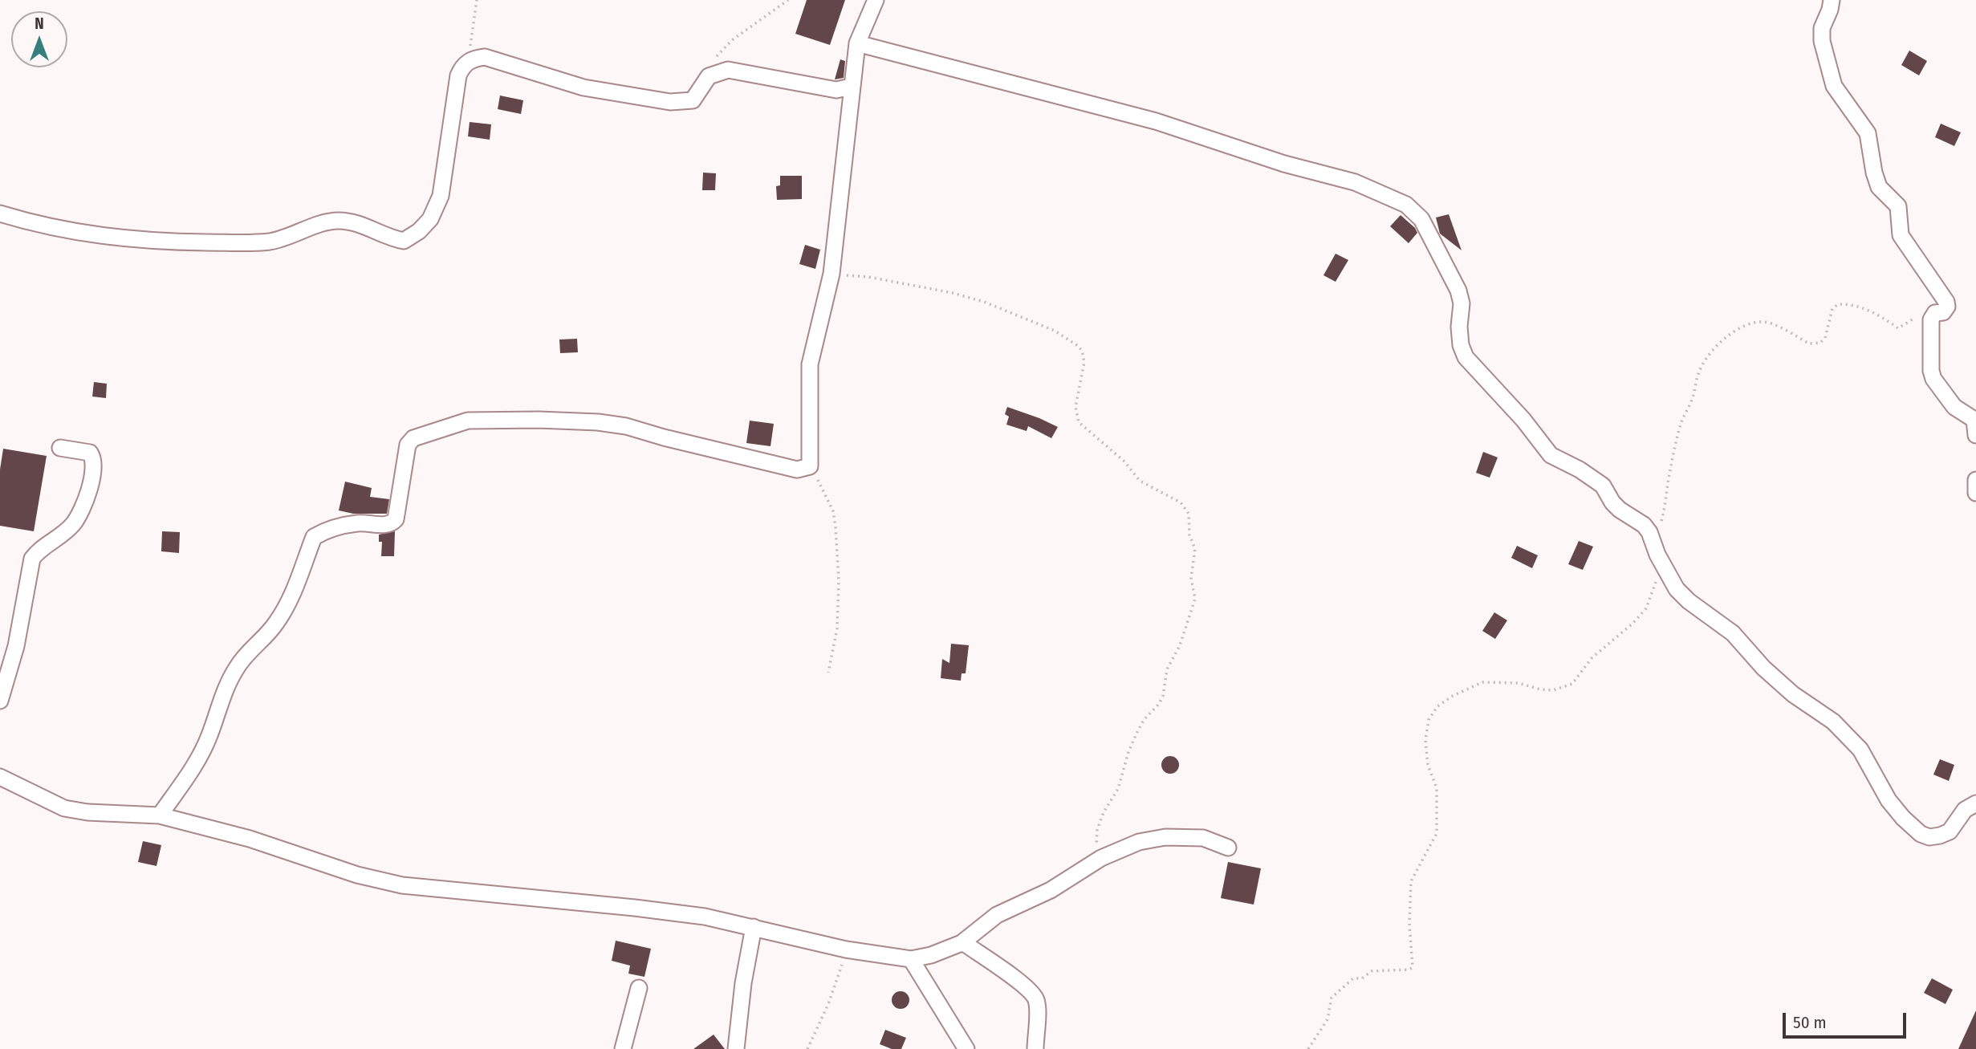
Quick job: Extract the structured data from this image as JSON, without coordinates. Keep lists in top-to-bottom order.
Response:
{
  "scale_bar": "50 m",
  "north": "top"
}
